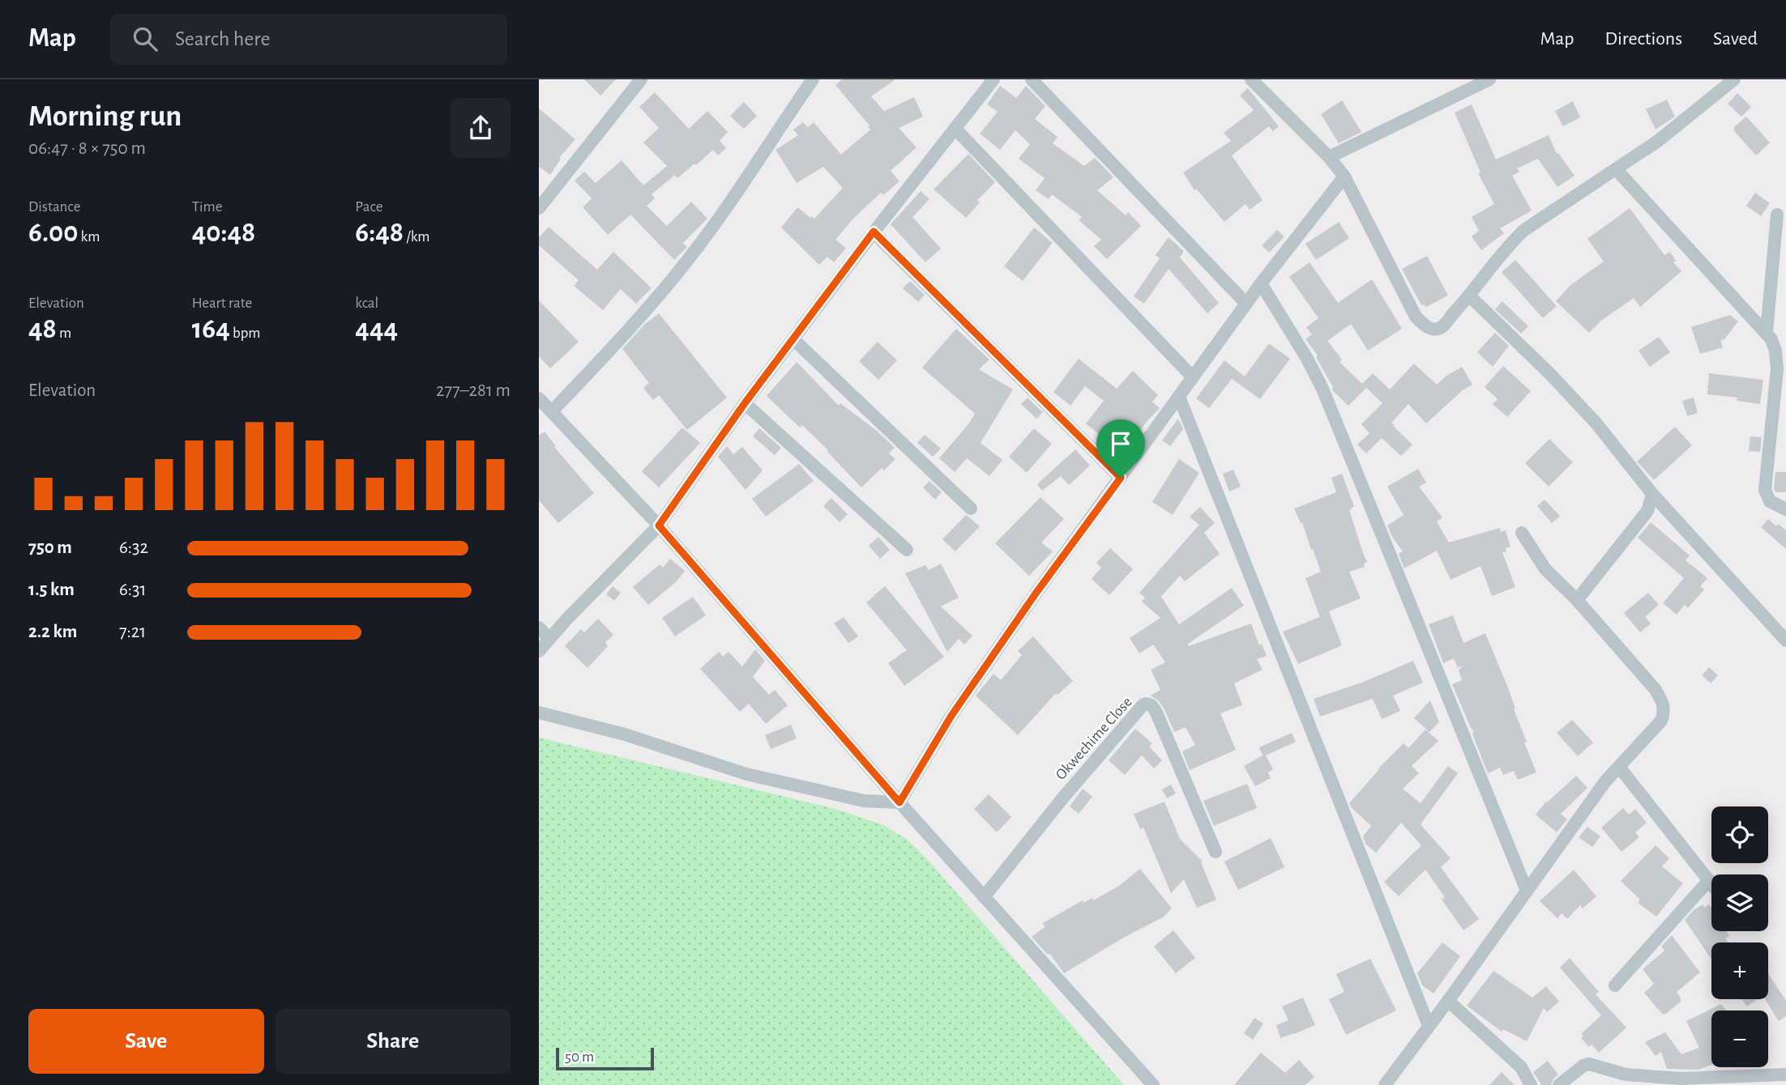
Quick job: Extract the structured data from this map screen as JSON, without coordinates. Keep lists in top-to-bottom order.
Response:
{
  "streets": {
    "street": ["Okwechime Close"]
  },
  "scale_bar": "50 m",
  "page": {
    "header": "Map",
    "search": "Search here",
    "nav": ["Map", "Directions", "Saved"],
    "heading": ["Morning run", "06:47 · 8 × 750 m"],
    "stats": [
      ["Distance", "6.00 km"],
      ["Time", "40:48"],
      ["Pace", "6:48 /km"],
      ["Elevation", "48 m"],
      ["Heart rate", "164 bpm"],
      ["kcal", "444"]
    ],
    "chart": ["Elevation", "277–281 m"],
    "list": [
      {
        "name": "750 m",
        "note": "6:32"
      },
      {
        "name": "1.5 km",
        "note": "6:31"
      },
      {
        "name": "2.2 km",
        "note": "7:21"
      }
    ],
    "map_buttons": ["+", "−"],
    "buttons": ["Save", "Share"],
    "scale": "50 m"
  }
}
